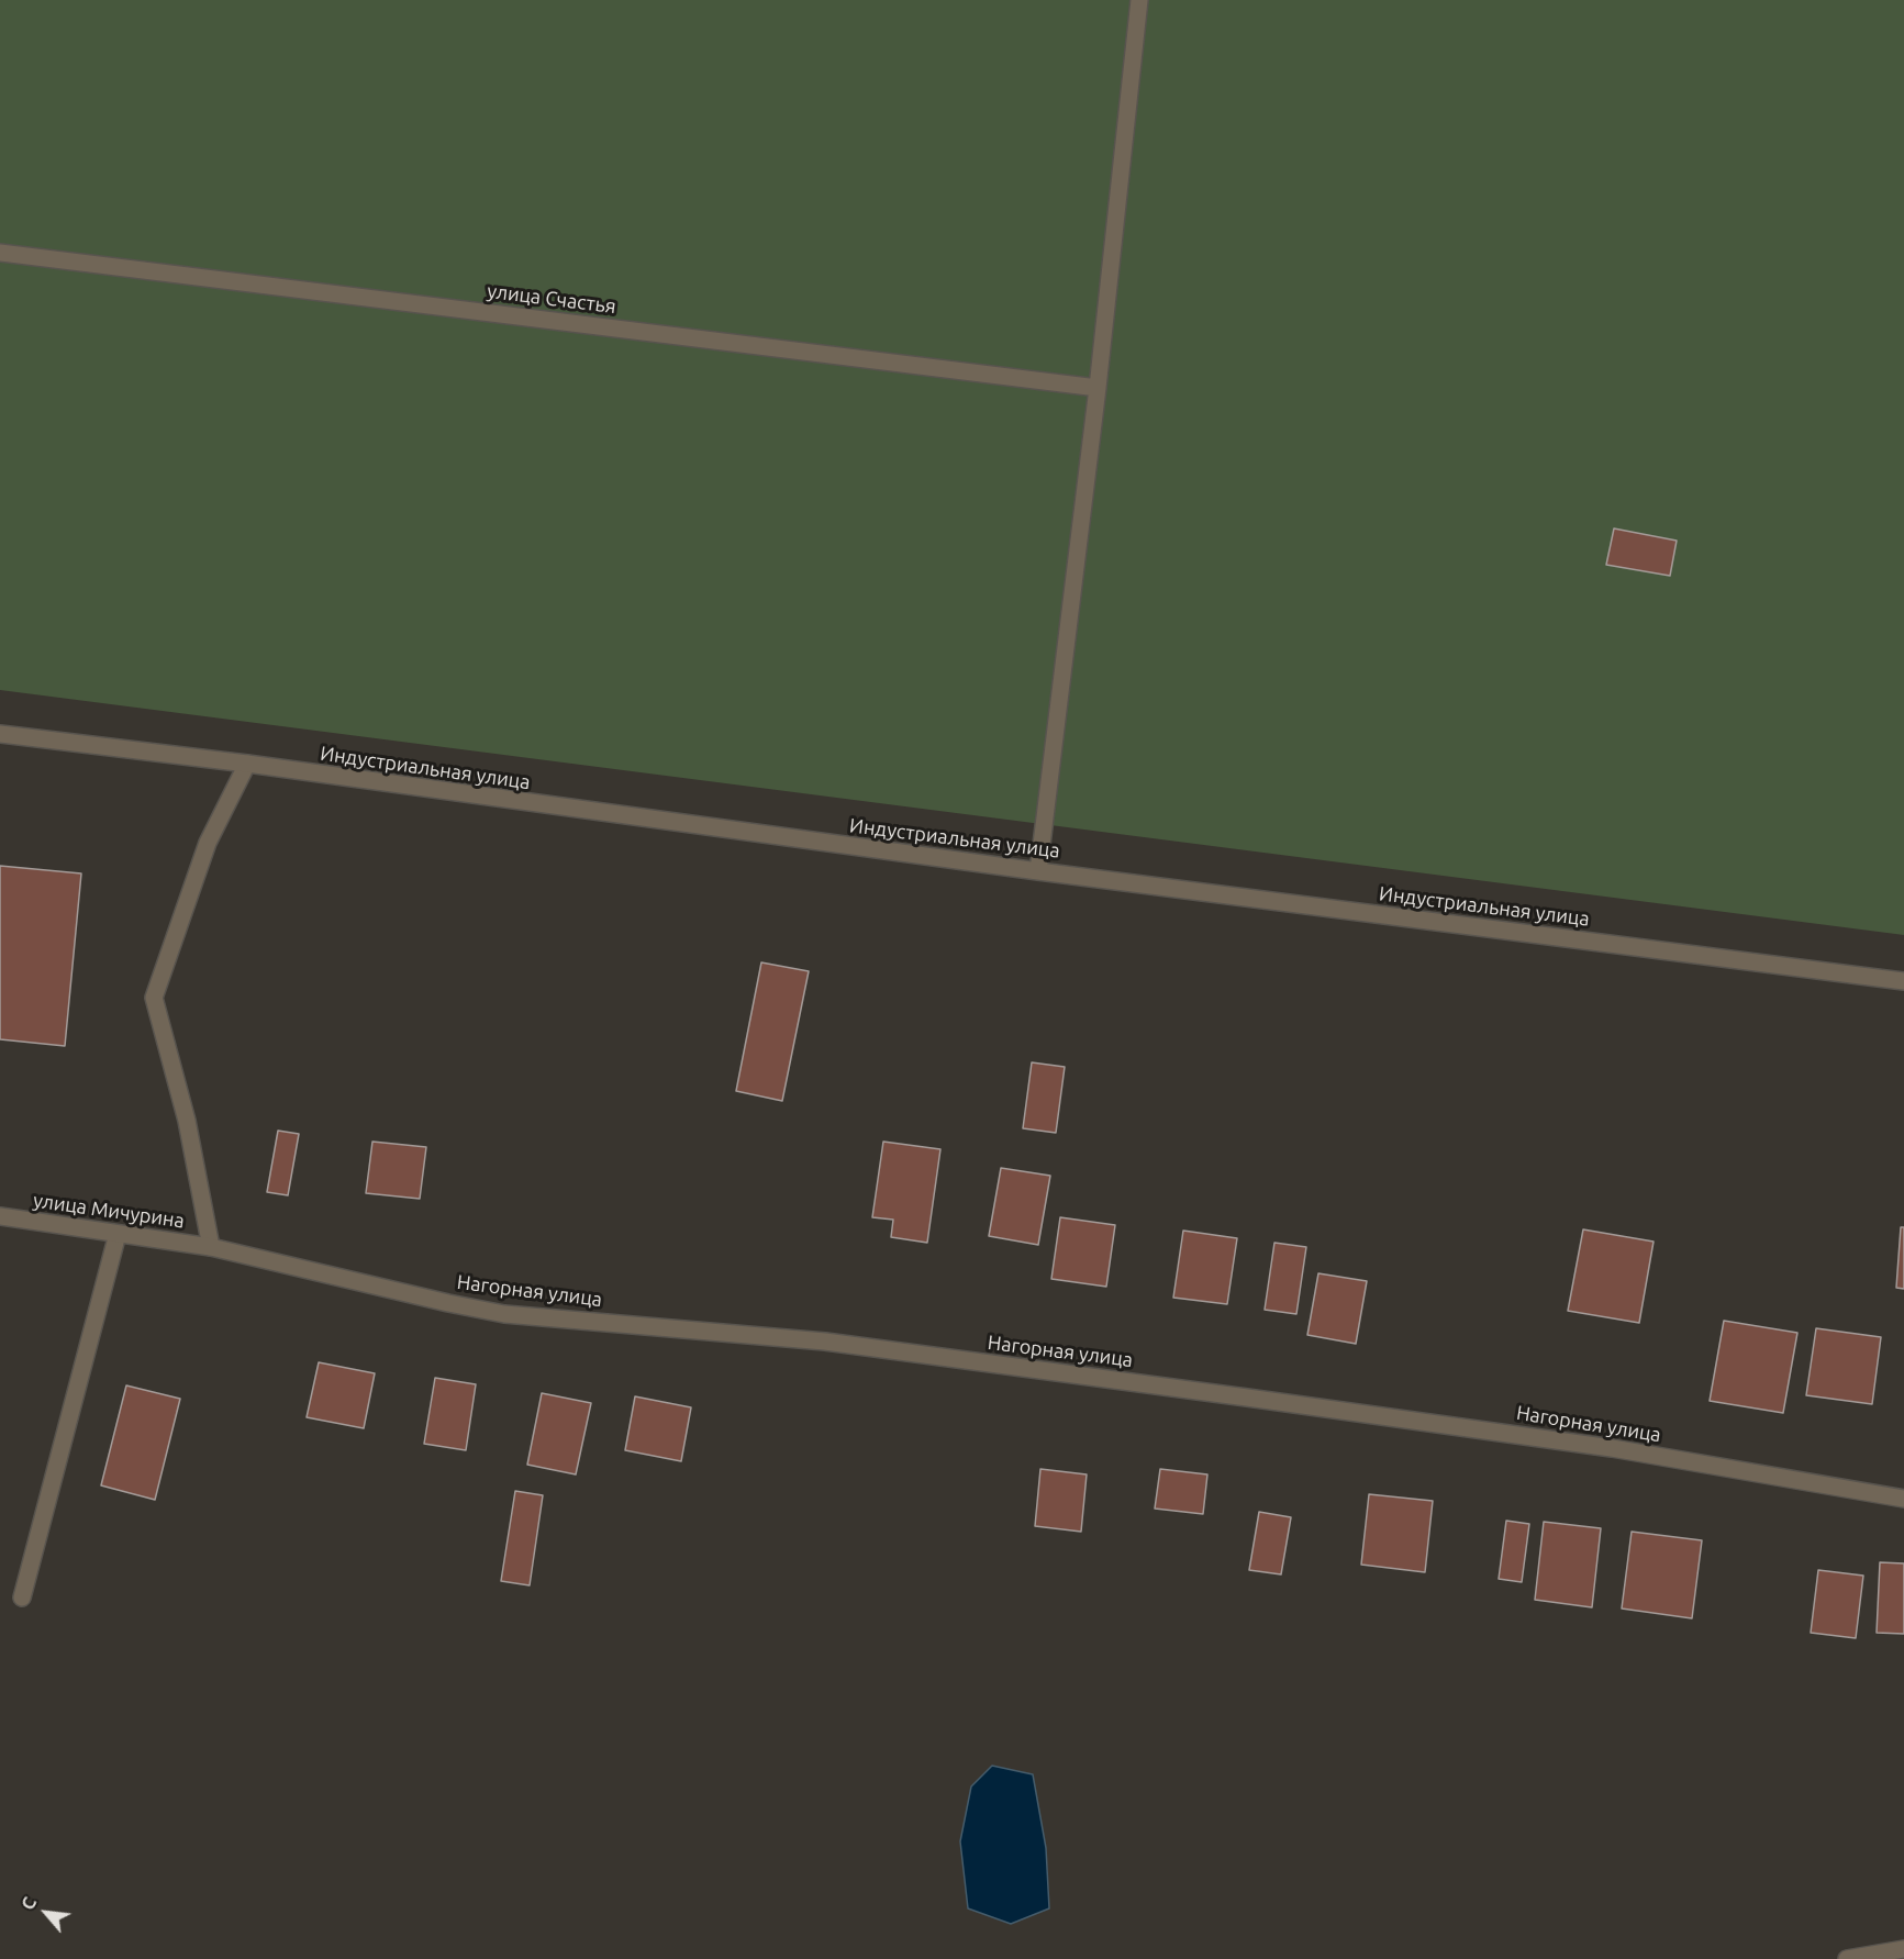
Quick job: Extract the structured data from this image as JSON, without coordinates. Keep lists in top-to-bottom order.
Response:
{
  "streets": {
    "street": [
      "улица Счастья",
      "Индустриальная улица",
      "улица Мичурина",
      "Нагорная улица"
    ]
  },
  "crossings": [
    ["улица Мичурина", "Нагорная улица"]
  ],
  "north": "top left"
}
